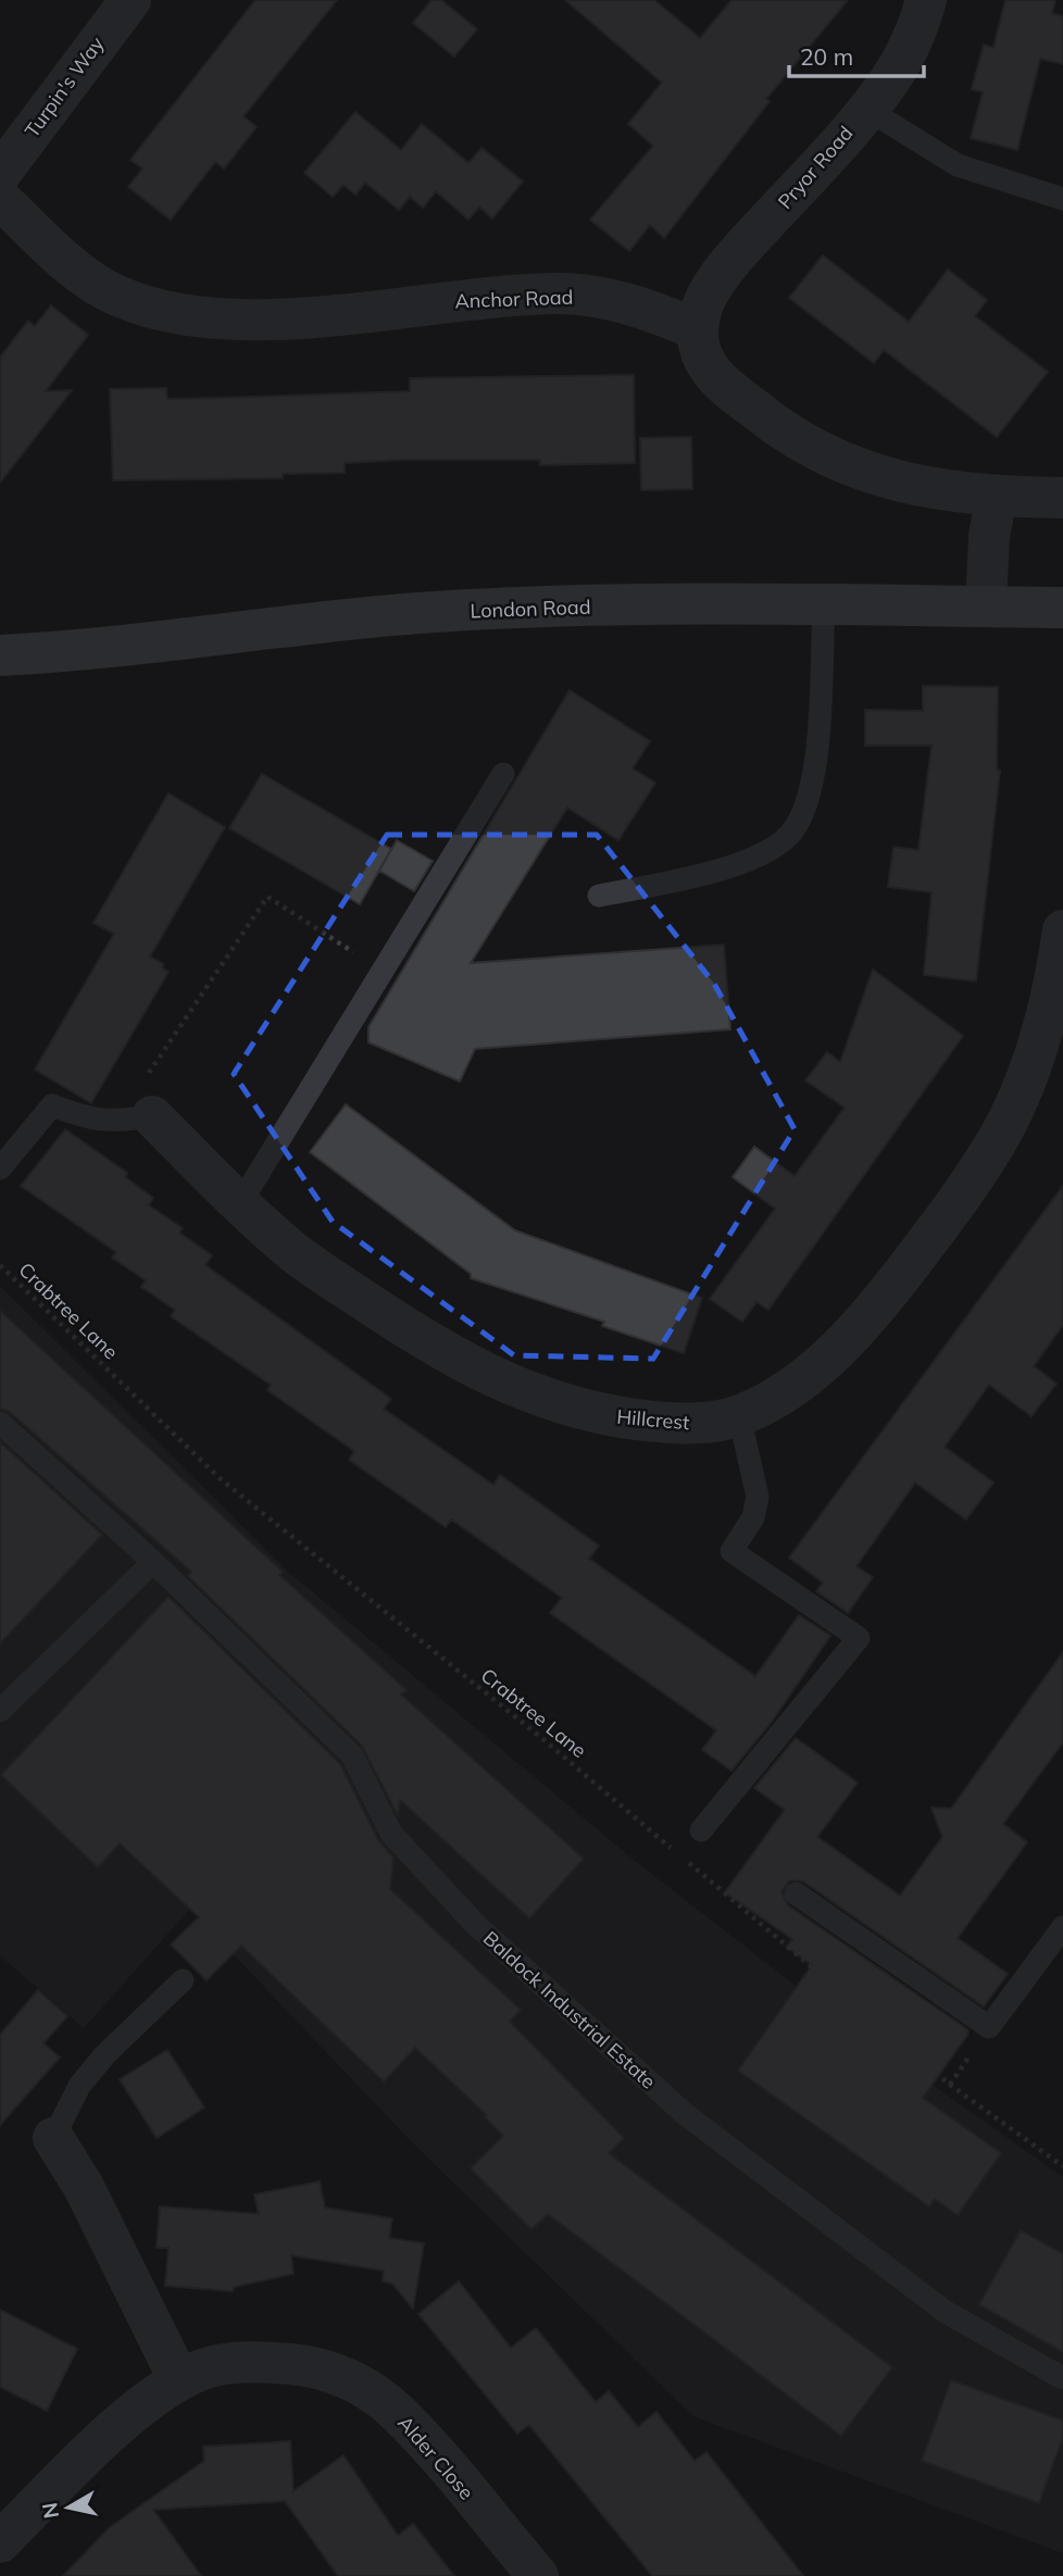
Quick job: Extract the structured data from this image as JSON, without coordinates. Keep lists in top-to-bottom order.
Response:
{
  "streets": {
    "main road": ["London Road"],
    "street": [
      "Turpin's Way",
      "Pryor Road",
      "Anchor Road",
      "Hillcrest",
      "Alder Close"
    ],
    "lane": ["Baldock Industrial Estate"],
    "path": ["Crabtree Lane"]
  },
  "crossings": [
    ["Pryor Road", "Anchor Road"]
  ],
  "scale_bar": "20 m",
  "north": "left"
}
